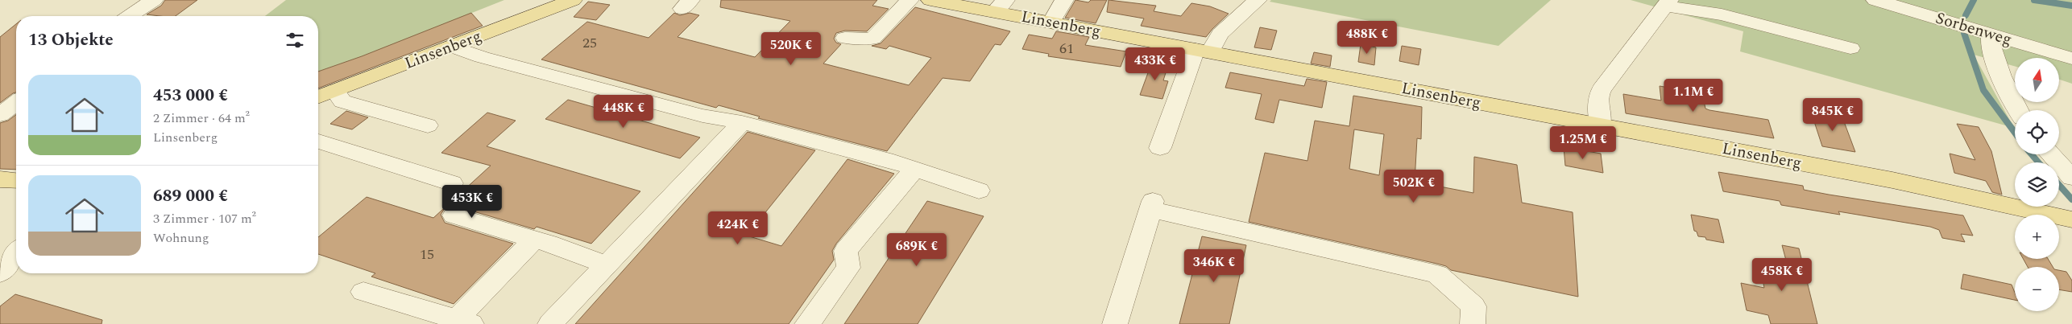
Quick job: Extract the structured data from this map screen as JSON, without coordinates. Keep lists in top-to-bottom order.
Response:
{
  "streets": {
    "main road": ["Linsenberg"],
    "street": ["Sorbenweg"]
  },
  "house_numbers": ["25", "61", "15"],
  "north": "top",
  "page": {
    "heading": "13 Objekte",
    "price": [
      "488K €",
      "520K €",
      "433K €",
      "1.1M €",
      "448K €",
      "845K €",
      "1.25M €",
      "502K €",
      "453K €",
      "424K €",
      "689K €",
      "346K €",
      "458K €"
    ],
    "map_buttons": ["+", "−"],
    "list": [
      {
        "name": "453 000 €",
        "note": "2 Zimmer · 64 m² · Linsenberg"
      },
      {
        "name": "689 000 €",
        "note": "3 Zimmer · 107 m² · Wohnung"
      }
    ]
  }
}
